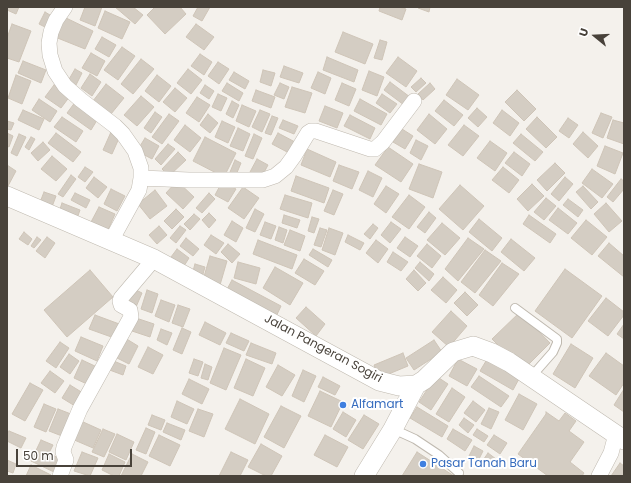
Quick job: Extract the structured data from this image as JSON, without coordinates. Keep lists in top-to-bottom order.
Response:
{
  "streets": {
    "street": ["Jalan Pangeran Sogiri"]
  },
  "places": ["Alfamart", "Pasar Tanah Baru"],
  "scale_bar": "50 m",
  "north": "left"
}
